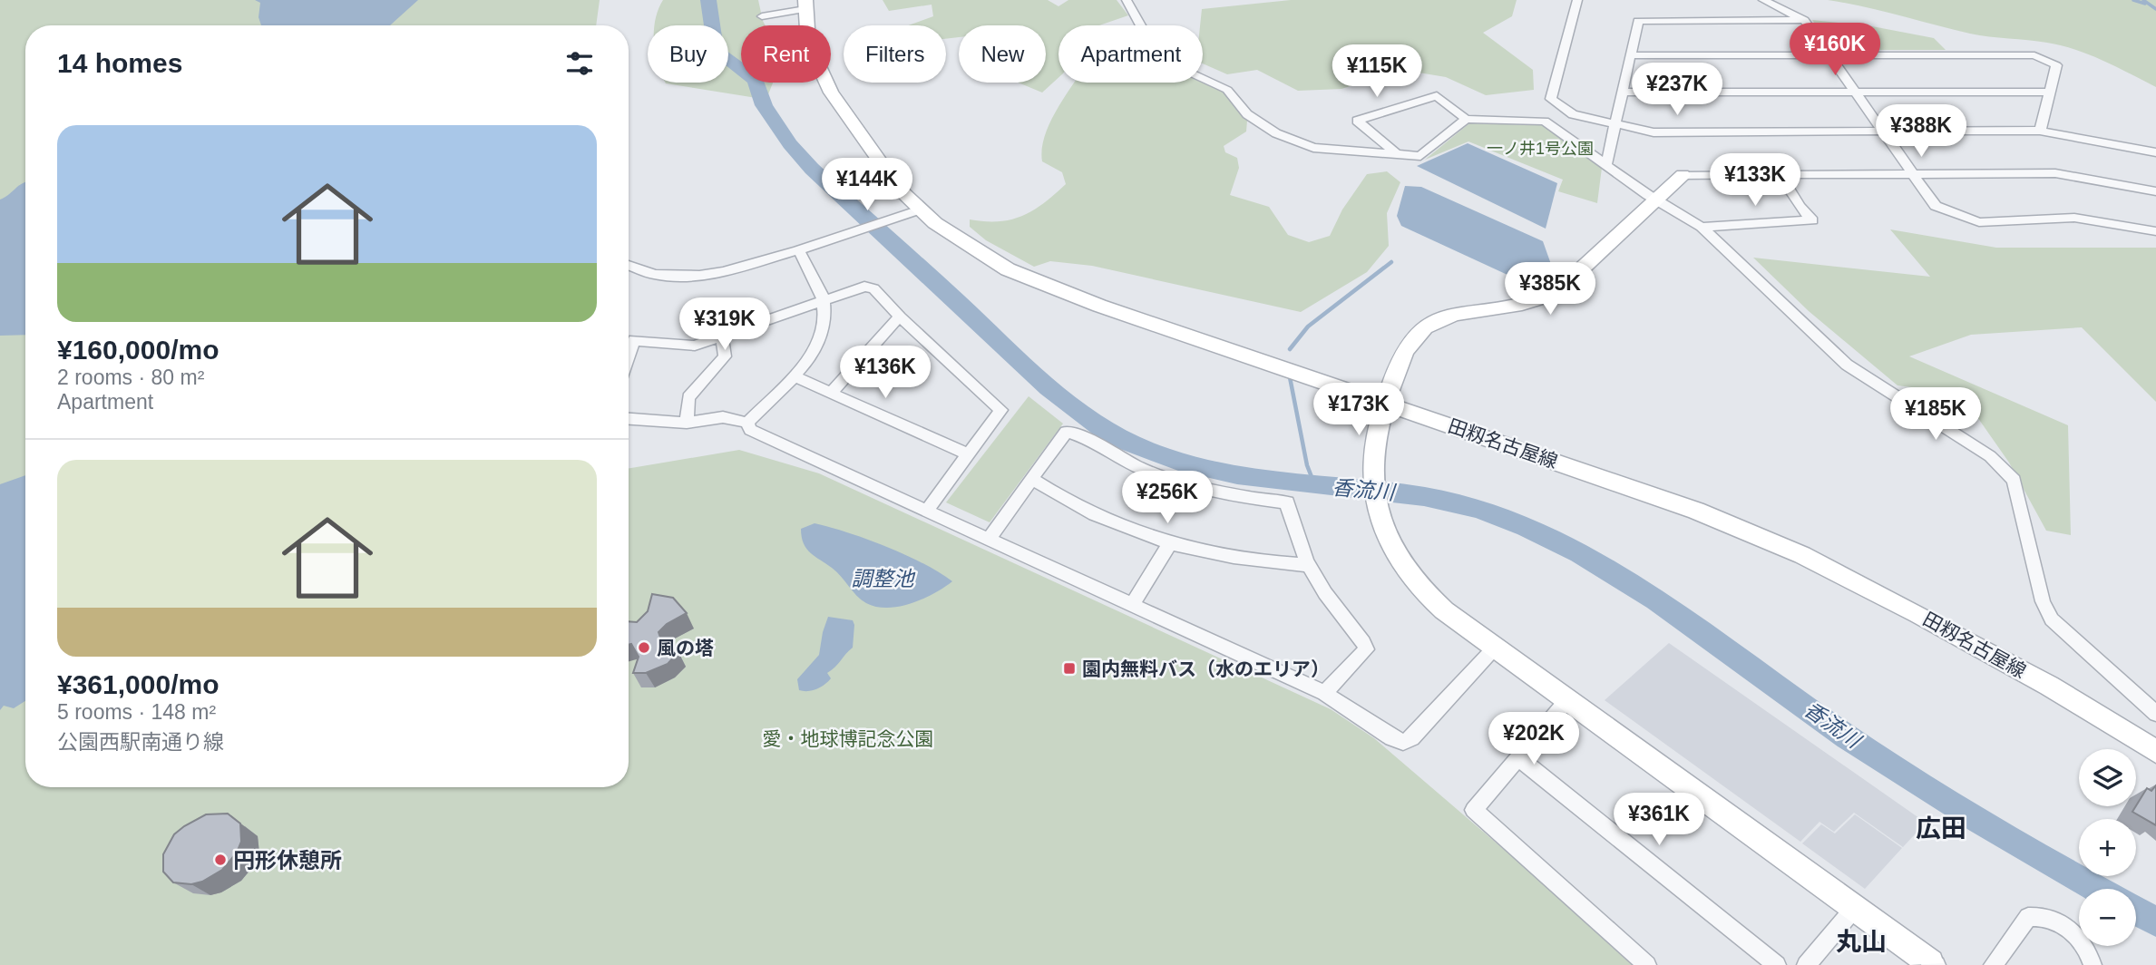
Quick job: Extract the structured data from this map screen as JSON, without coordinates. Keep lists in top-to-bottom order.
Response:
{
  "streets": {
    "main road": ["田籾名古屋線"]
  },
  "districts": ["広田", "丸山"],
  "water": ["香流川", "調整池"],
  "parks": ["一ノ井1号公園", "愛・地球博記念公園"],
  "places": {
    "other": ["風の塔", "円形休憩所"],
    "transit": ["園内無料バス（水のエリア）"]
  },
  "page": {
    "price": [
      "¥160K",
      "¥115K",
      "¥237K",
      "¥388K",
      "¥133K",
      "¥144K",
      "¥385K",
      "¥319K",
      "¥136K",
      "¥173K",
      "¥185K",
      "¥256K",
      "¥202K",
      "¥361K"
    ],
    "chip": [
      "Buy",
      "Rent",
      "Filters",
      "New",
      "Apartment"
    ],
    "heading": "14 homes",
    "list": [
      {
        "name": "¥160,000/mo",
        "note": "2 rooms · 80 m² · Apartment"
      },
      {
        "name": "¥361,000/mo",
        "note": "5 rooms · 148 m² · 公園西駅南通り線"
      }
    ],
    "map_buttons": ["+", "−"]
  }
}
